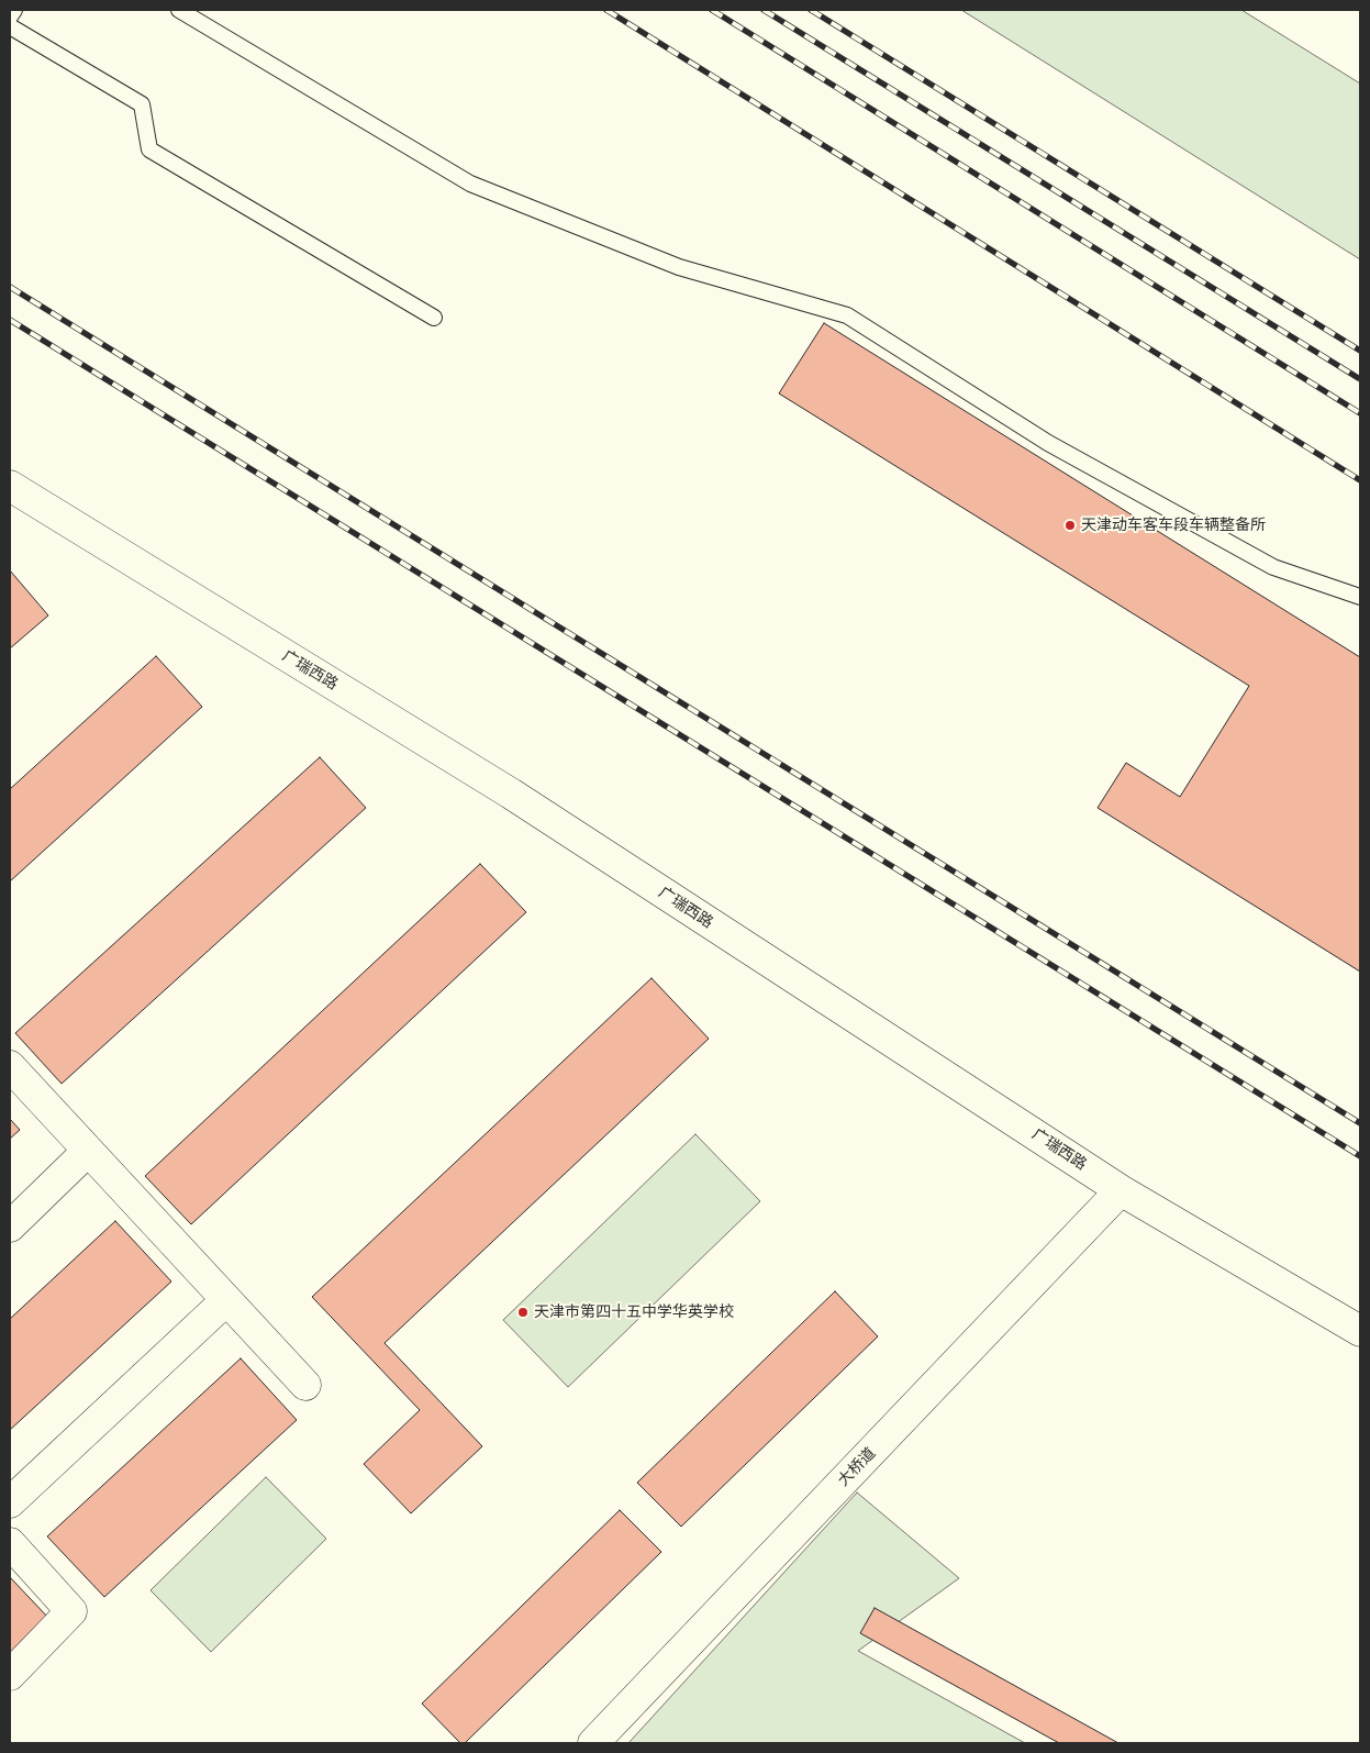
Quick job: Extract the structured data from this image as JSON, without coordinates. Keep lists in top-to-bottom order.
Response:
{
  "streets": {
    "street": ["广瑞西路", "大桥道"]
  },
  "crossings": [
    ["广瑞西路", "大桥道"]
  ],
  "places": ["天津动车客车段车辆整备所", "天津市第四十五中学华英学校"]
}
